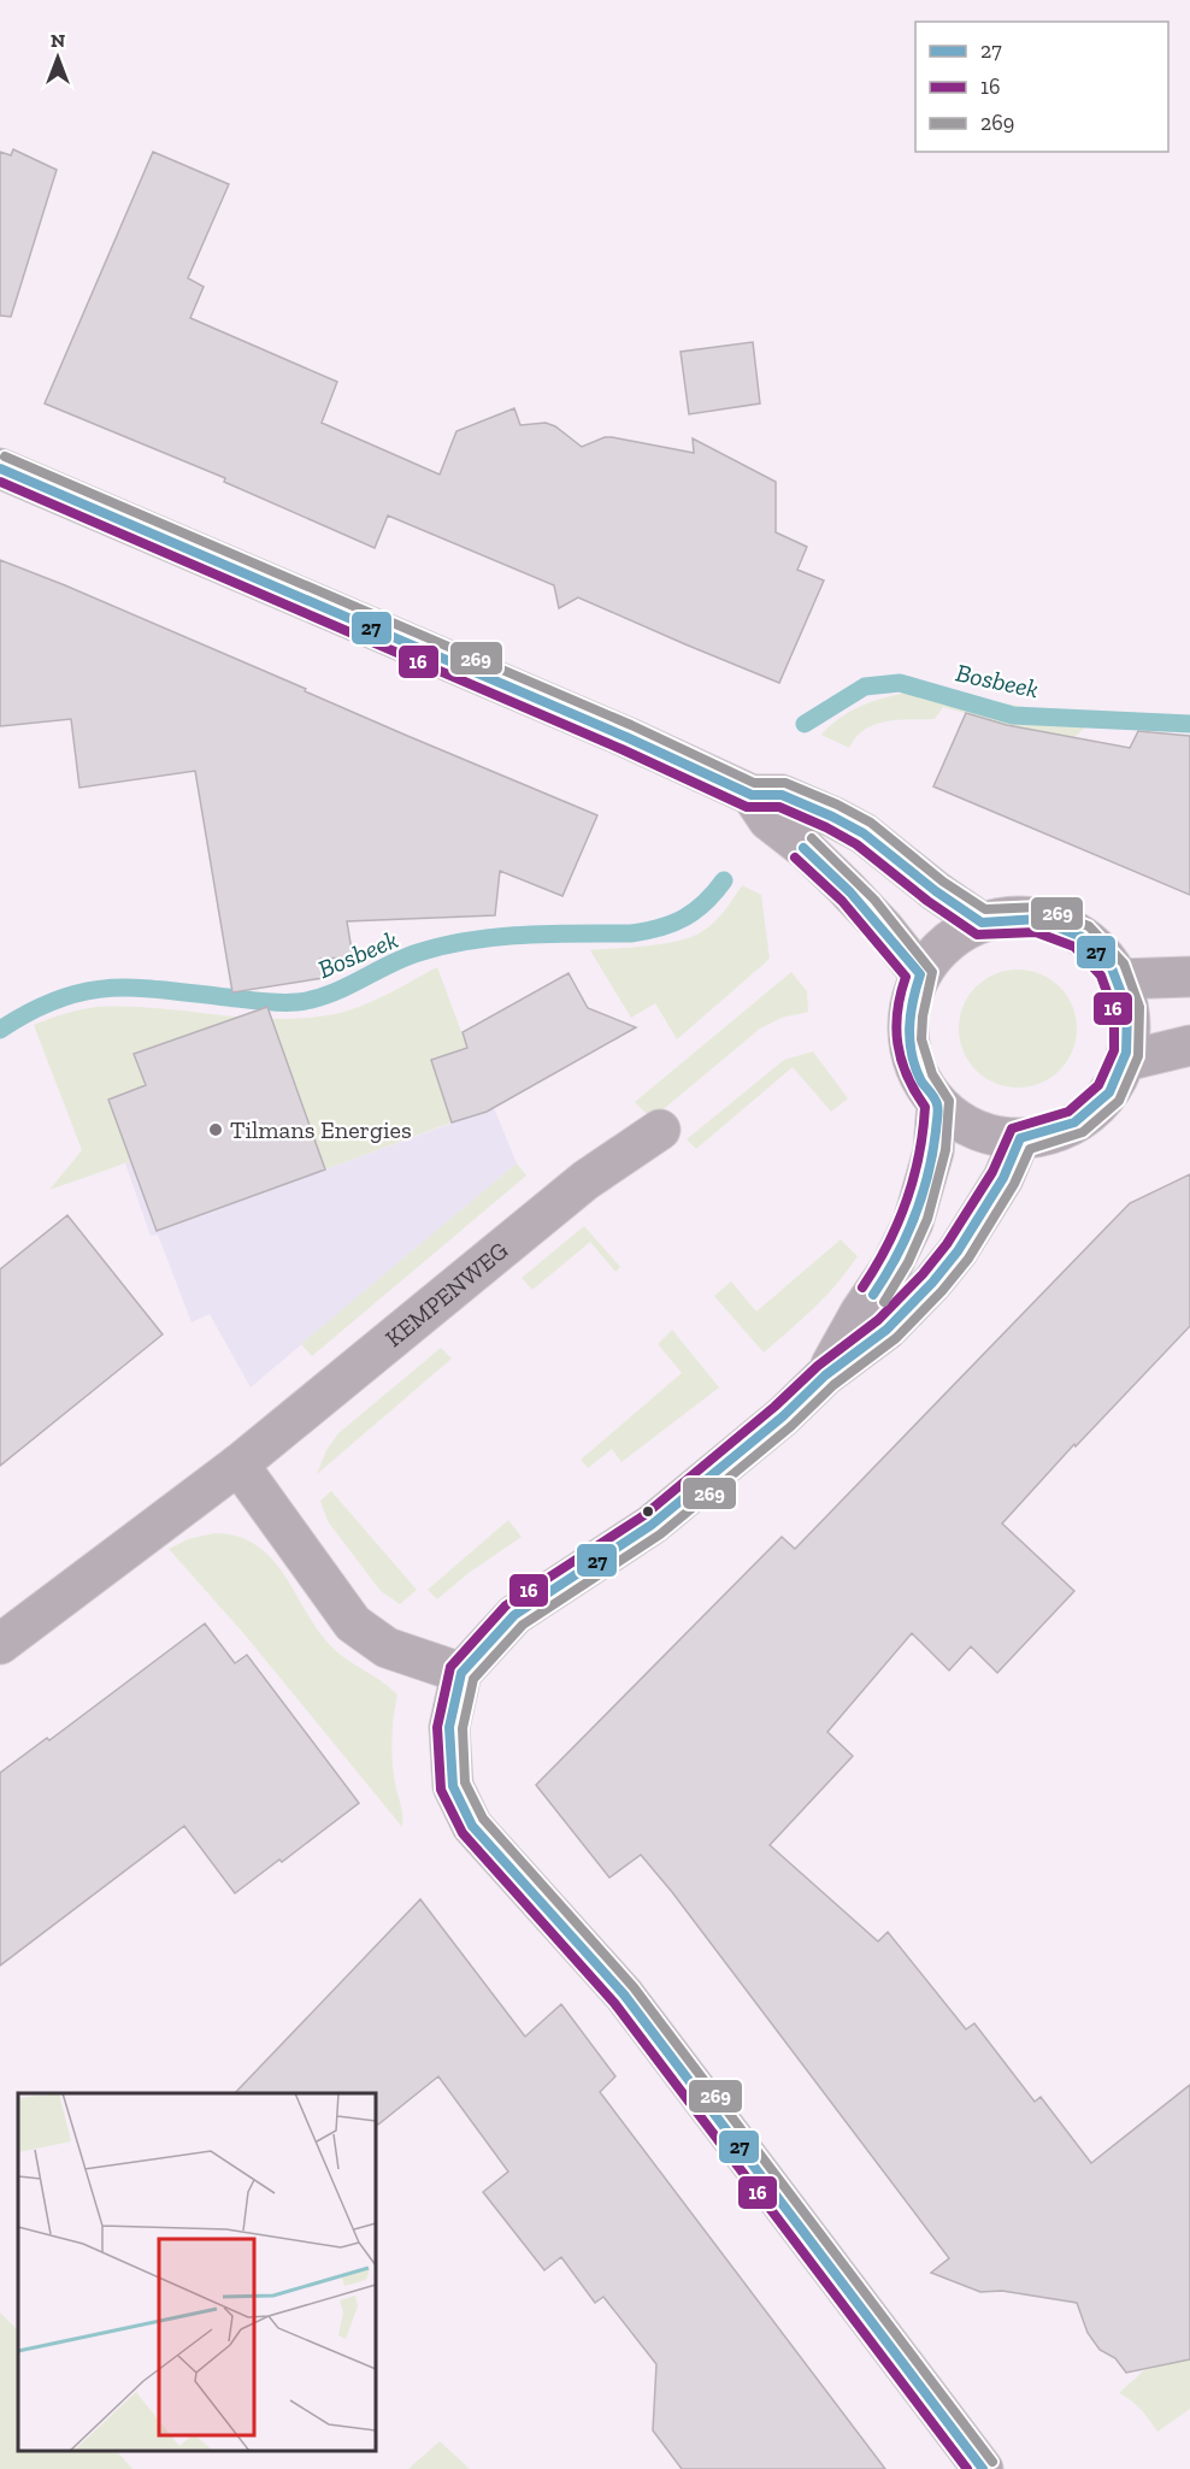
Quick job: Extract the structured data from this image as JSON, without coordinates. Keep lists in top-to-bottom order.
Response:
{
  "streets": {
    "street": ["KEMPENWEG"]
  },
  "water": ["Bosbeek"],
  "places": ["Tilmans Energies"],
  "lines": ["transit line 269", "transit line 27", "transit line 16"],
  "legend": ["27", "16", "269"],
  "north": "top"
}
